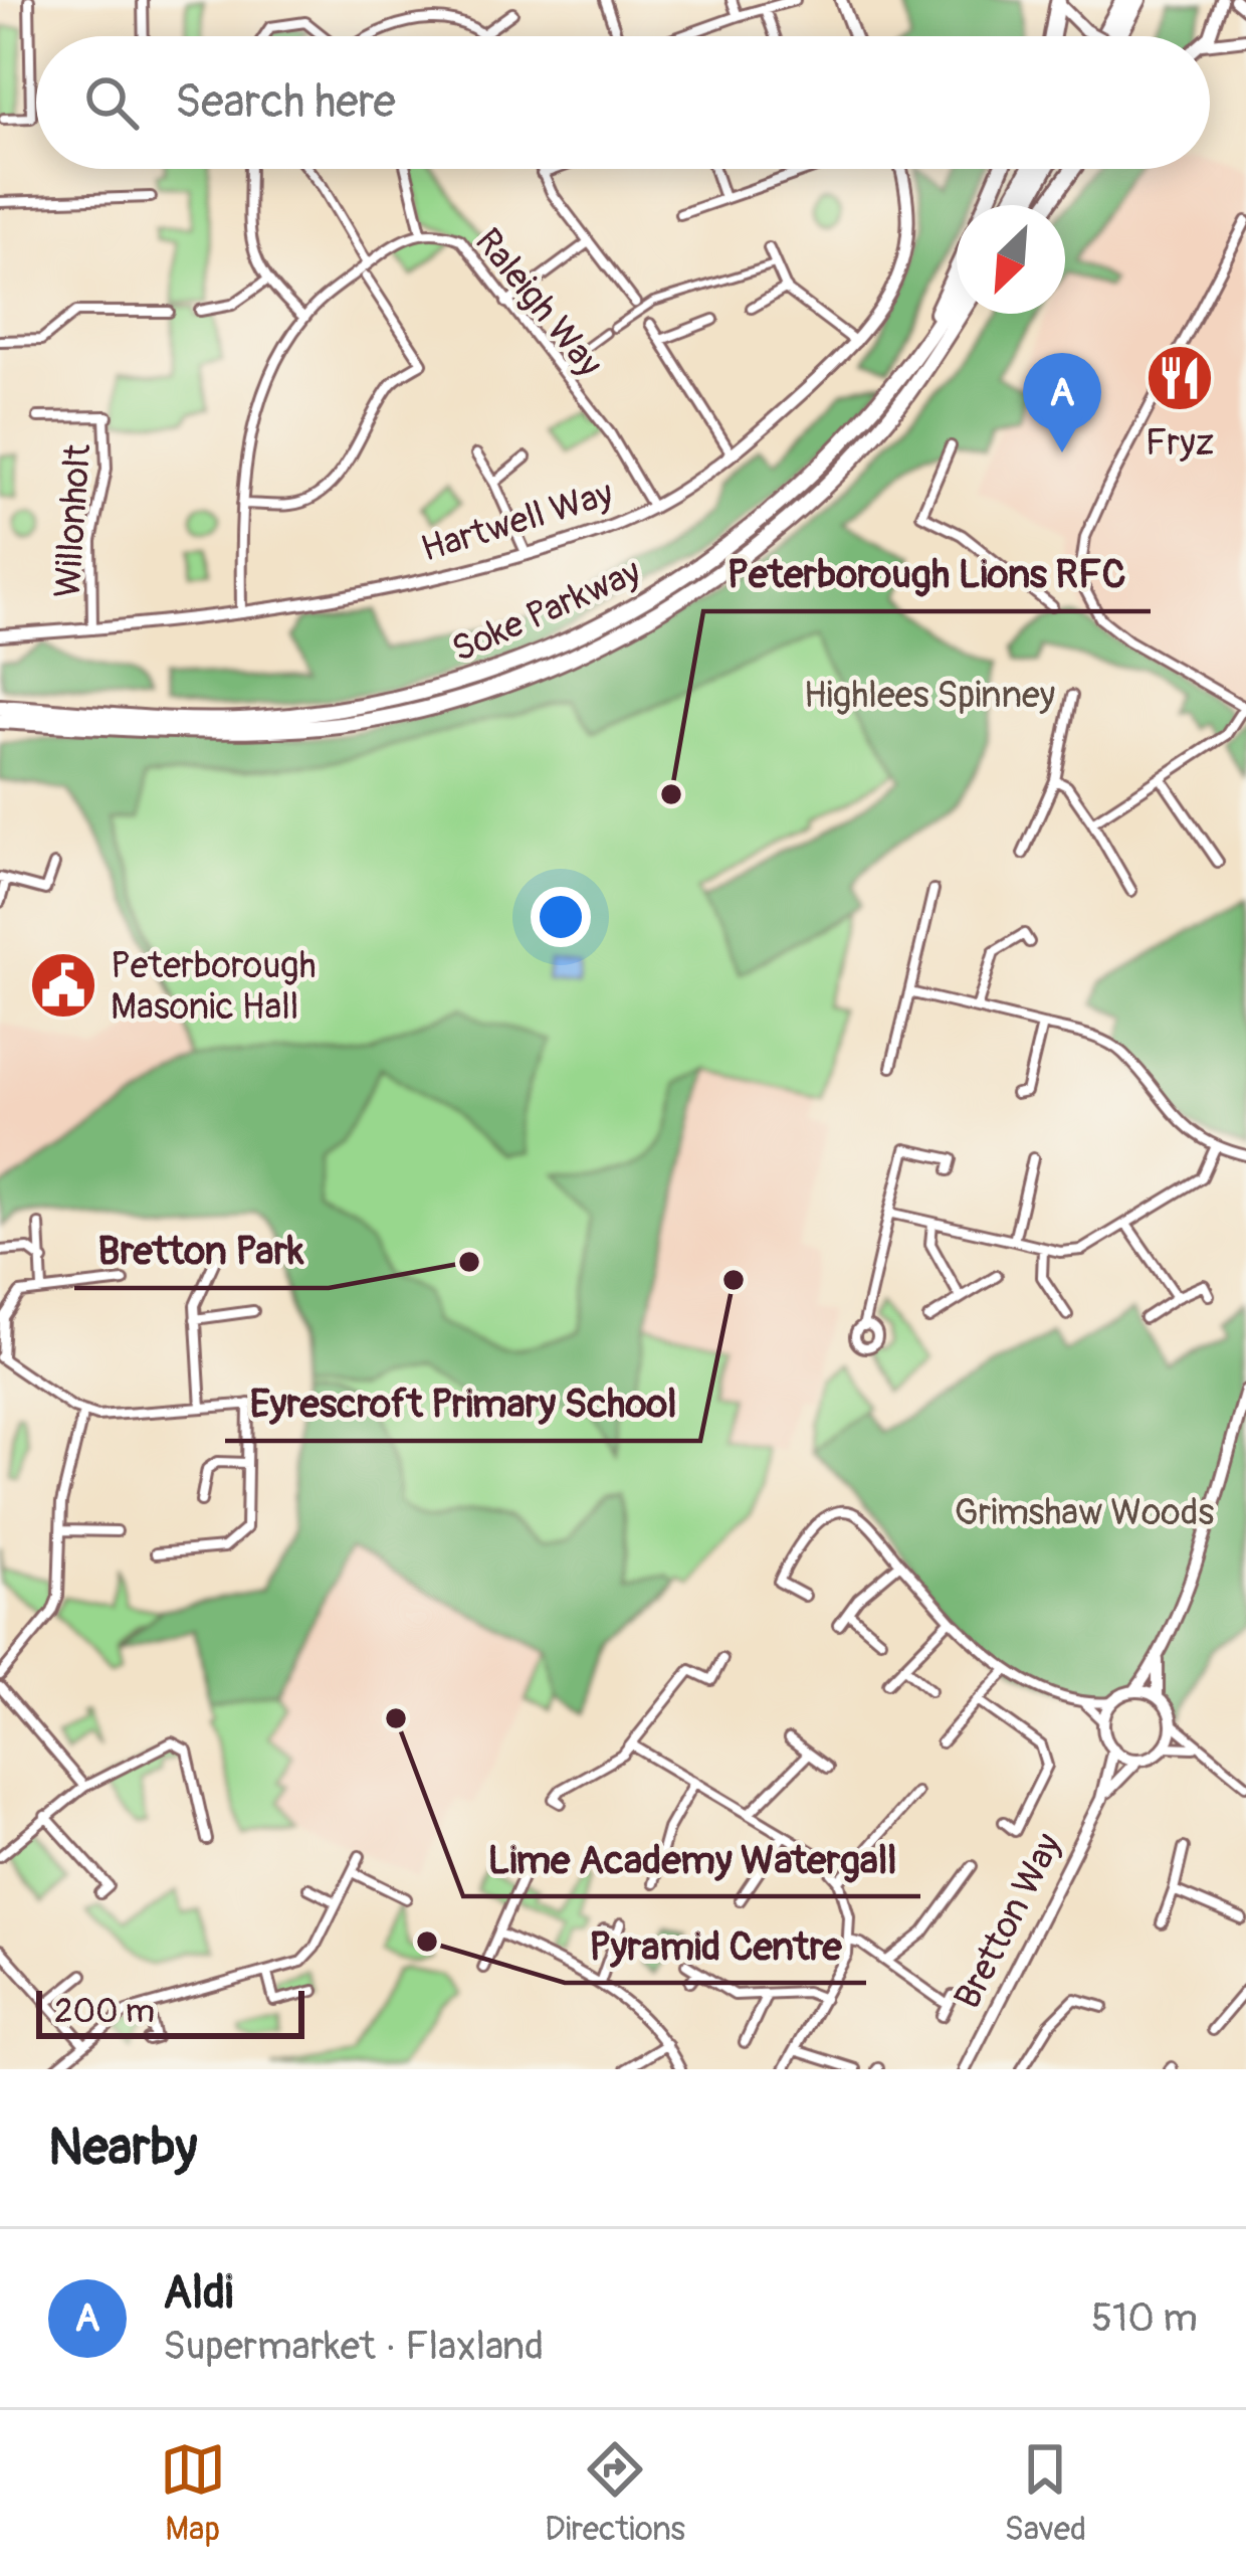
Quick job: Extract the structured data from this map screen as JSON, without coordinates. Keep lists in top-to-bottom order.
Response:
{
  "streets": {
    "highway": ["Soke Parkway"],
    "street": [
      "Raleigh Way",
      "Hartwell Way",
      "Willonholt",
      "Bretton Way"
    ]
  },
  "crossings": [
    ["Raleigh Way", "Hartwell Way"],
    ["Hartwell Way", "Willonholt"]
  ],
  "parks": ["Highlees Spinney", "Grimshaw Woods"],
  "places": {
    "restaurant": ["Fryz"],
    "other": [
      "Peterborough Lions RFC",
      "Bretton Park",
      "Eyrescroft Primary School",
      "Lime Academy Watergall",
      "Pyramid Centre"
    ],
    "public building": ["Peterborough Masonic Hall"]
  },
  "scale_bar": "200 m",
  "north": "bottom left",
  "page": {
    "search": "Search here",
    "pins": "A",
    "scale": "200 m",
    "heading": "Nearby",
    "list": [
      {
        "mark": "A",
        "name": "Aldi",
        "note": "Supermarket · Flaxland",
        "value": "510 m"
      }
    ],
    "nav": ["Map", "Directions", "Saved"]
  }
}
